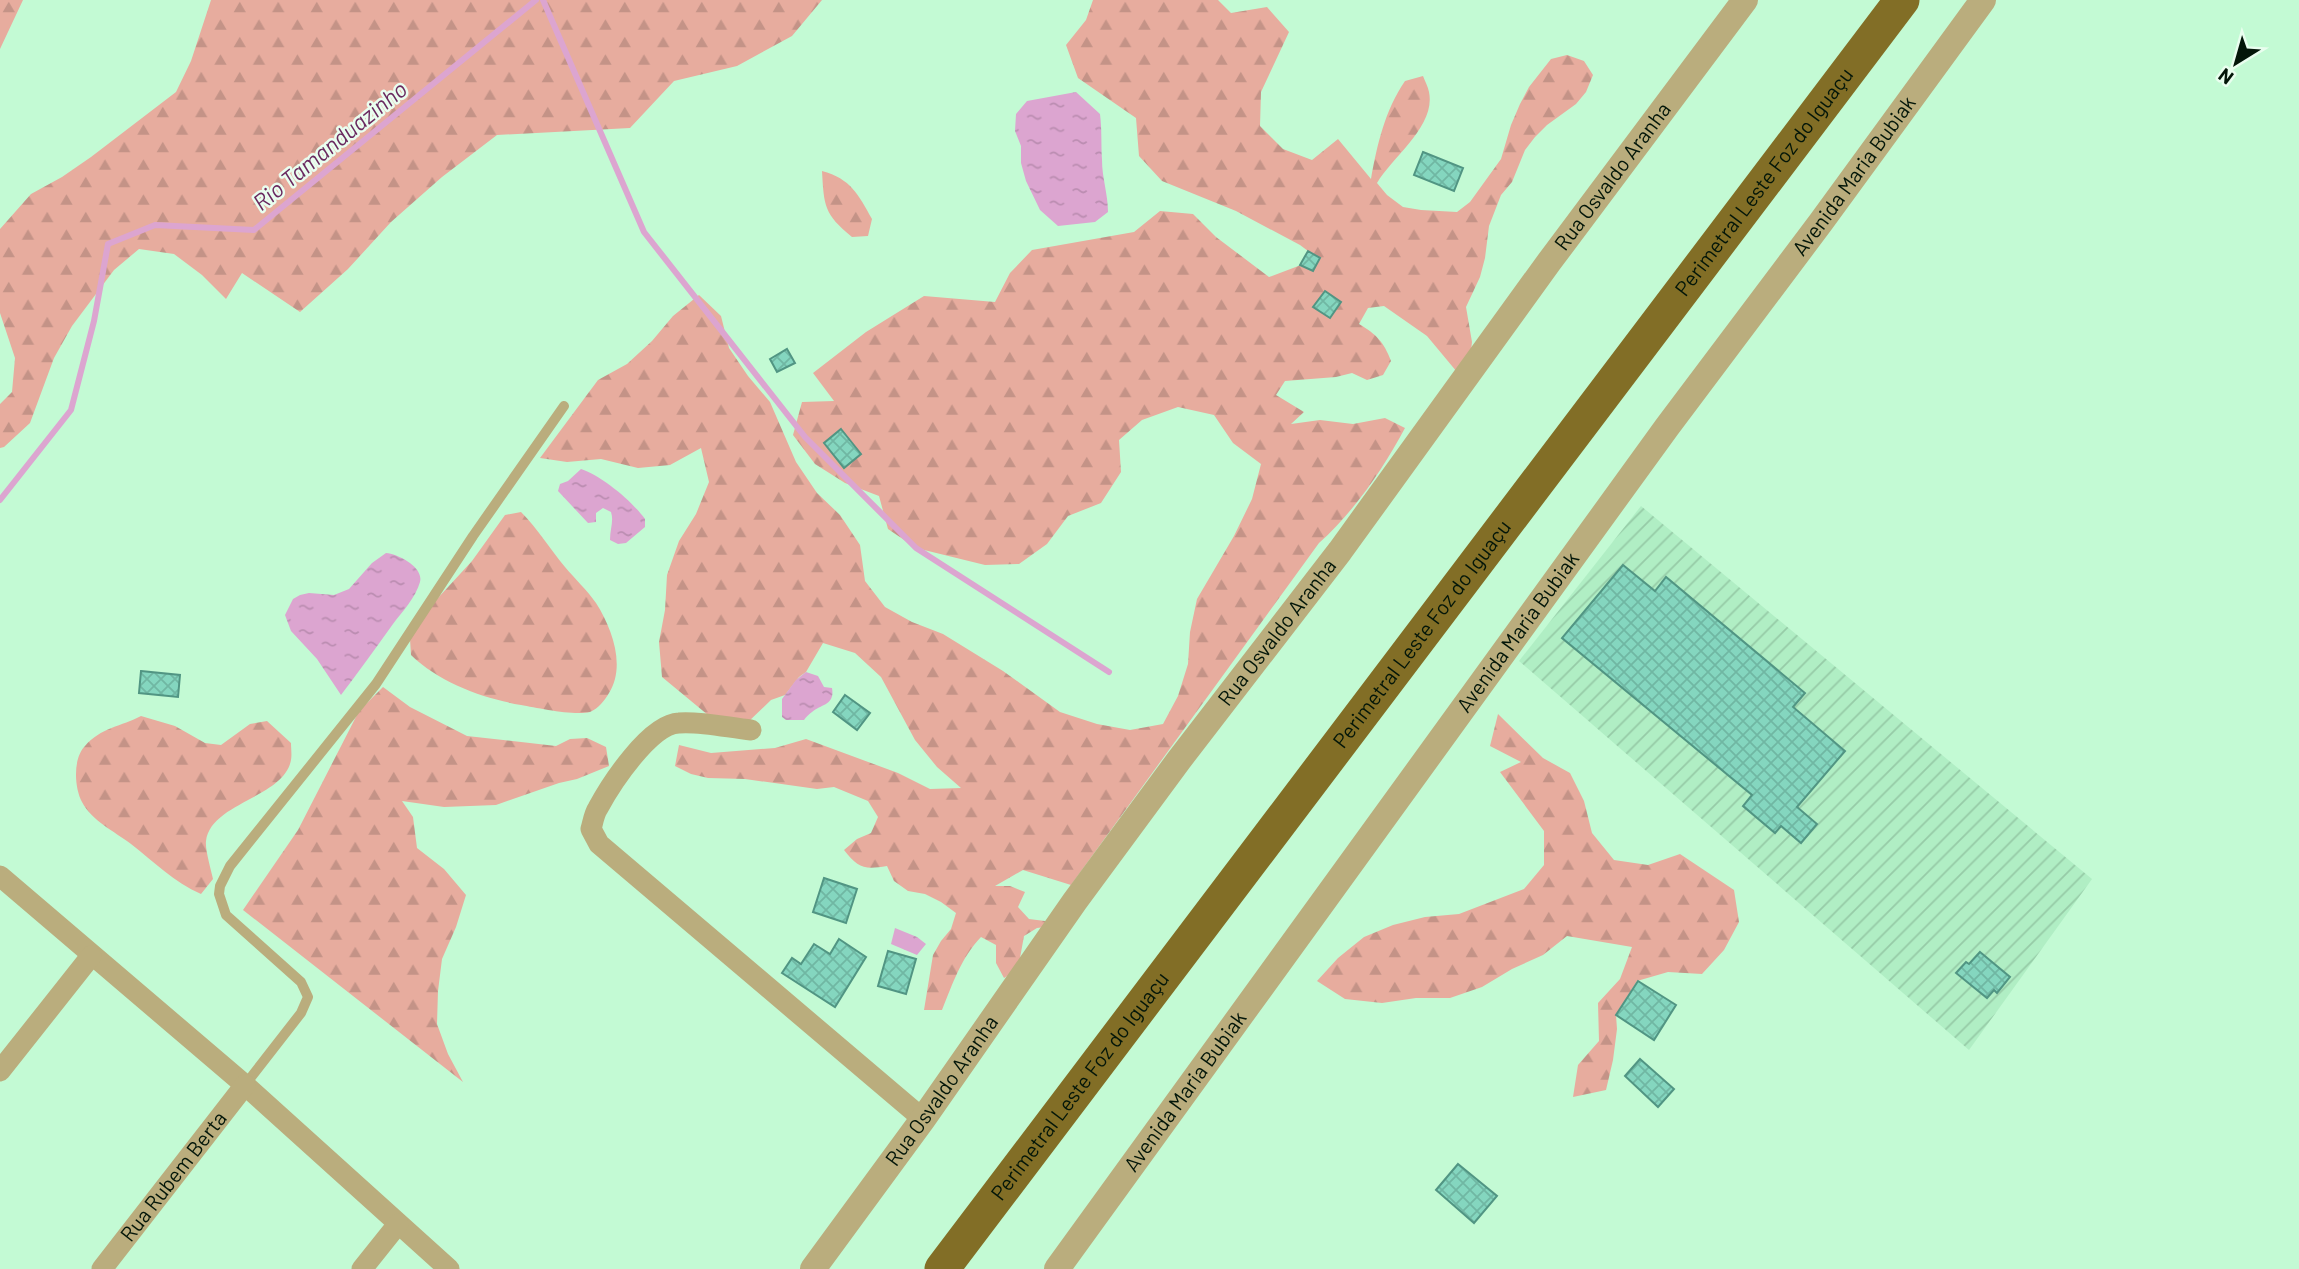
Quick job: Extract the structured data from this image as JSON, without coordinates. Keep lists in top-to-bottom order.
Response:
{
  "streets": {
    "highway": ["Perimetral Leste Foz do Iguaçu"],
    "street": ["Rua Osvaldo Aranha", "Avenida Maria Bubiak", "Rua Rubem Berta"]
  },
  "water": ["Rio Tamanduazinho"],
  "north": "bottom left"
}
